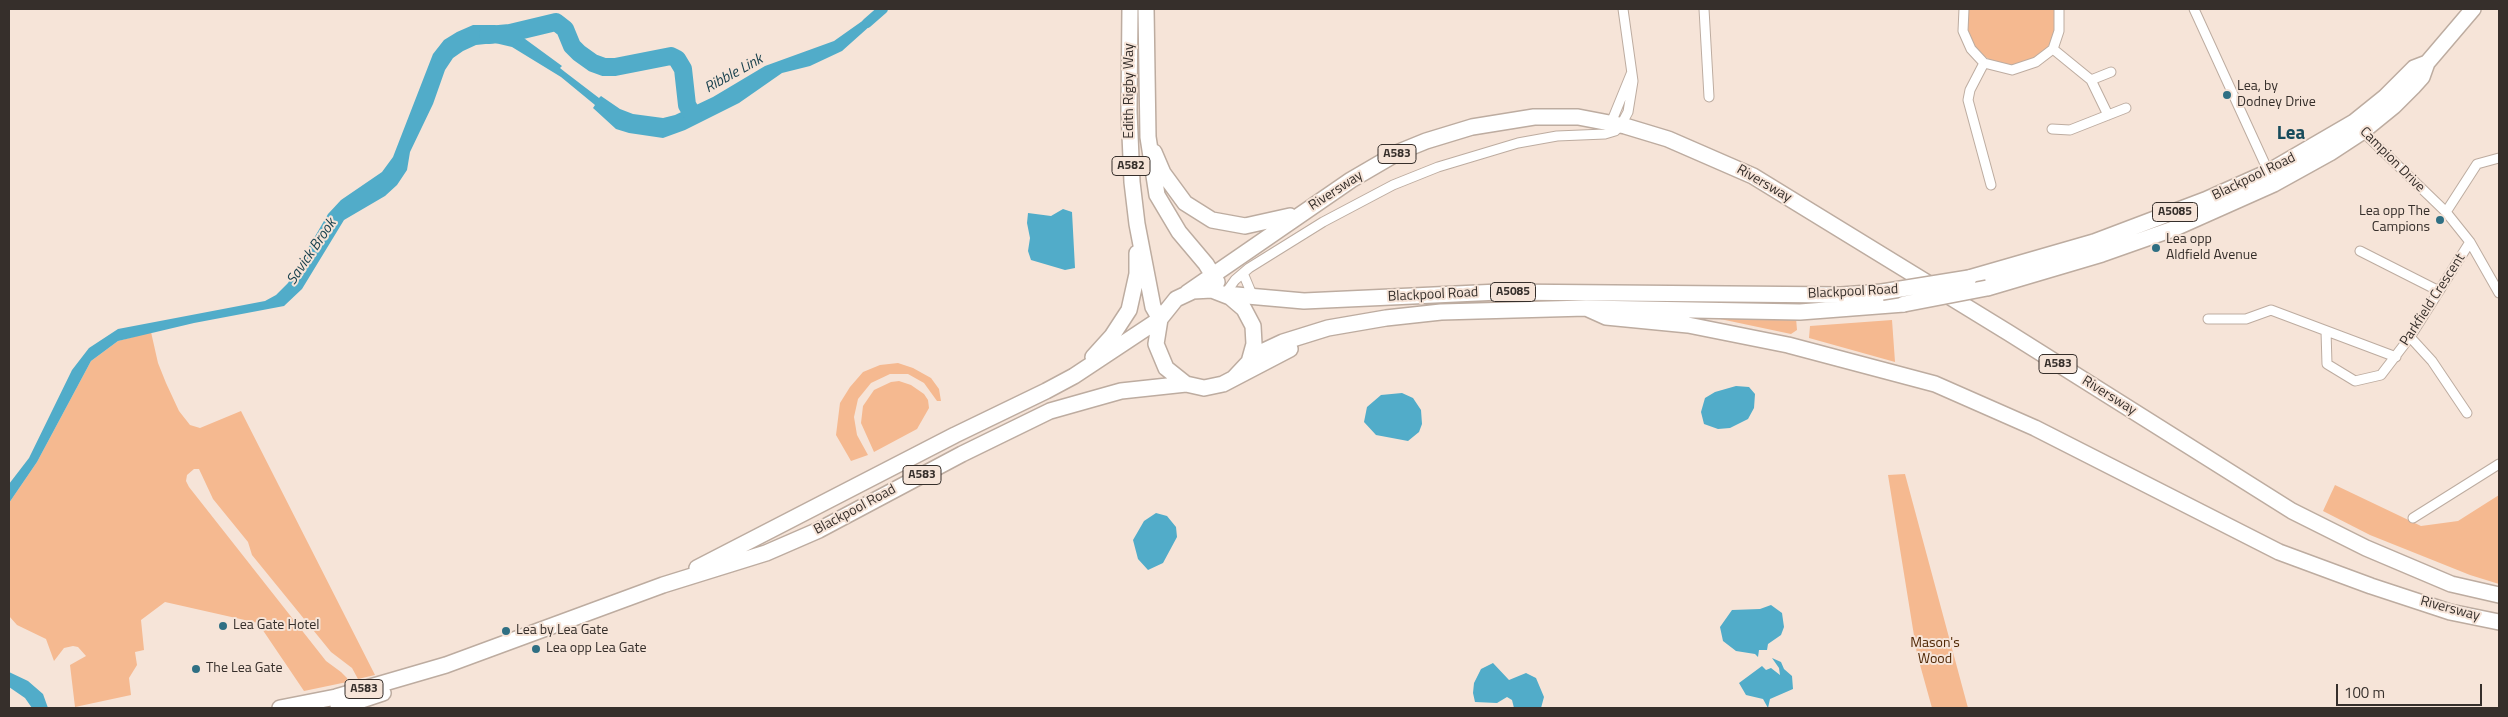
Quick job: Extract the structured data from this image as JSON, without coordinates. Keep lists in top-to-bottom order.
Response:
{
  "streets": {
    "highway": [
      "Edith Rigby Way",
      "A583",
      "A582",
      "Blackpool Road",
      "Riversway",
      "A5085"
    ],
    "street": ["Campion Drive", "Parkfield Crescent"]
  },
  "crossings": [
    ["Edith Rigby Way", "Blackpool Road"],
    ["Edith Rigby Way", "Riversway"],
    ["Campion Drive", "Blackpool Road"],
    ["Campion Drive", "Parkfield Crescent"],
    ["Blackpool Road", "Riversway"]
  ],
  "districts": ["Lea"],
  "water": ["Ribble Link", "Savick Brook"],
  "parks": ["Mason's Wood"],
  "places": [
    "Lea, by Dodney Drive",
    "Lea opp The Campions",
    "Lea opp Aldfield Avenue",
    "Lea Gate Hotel",
    "Lea by Lea Gate",
    "Lea opp Lea Gate",
    "The Lea Gate"
  ],
  "scale_bar": "100 m"
}
